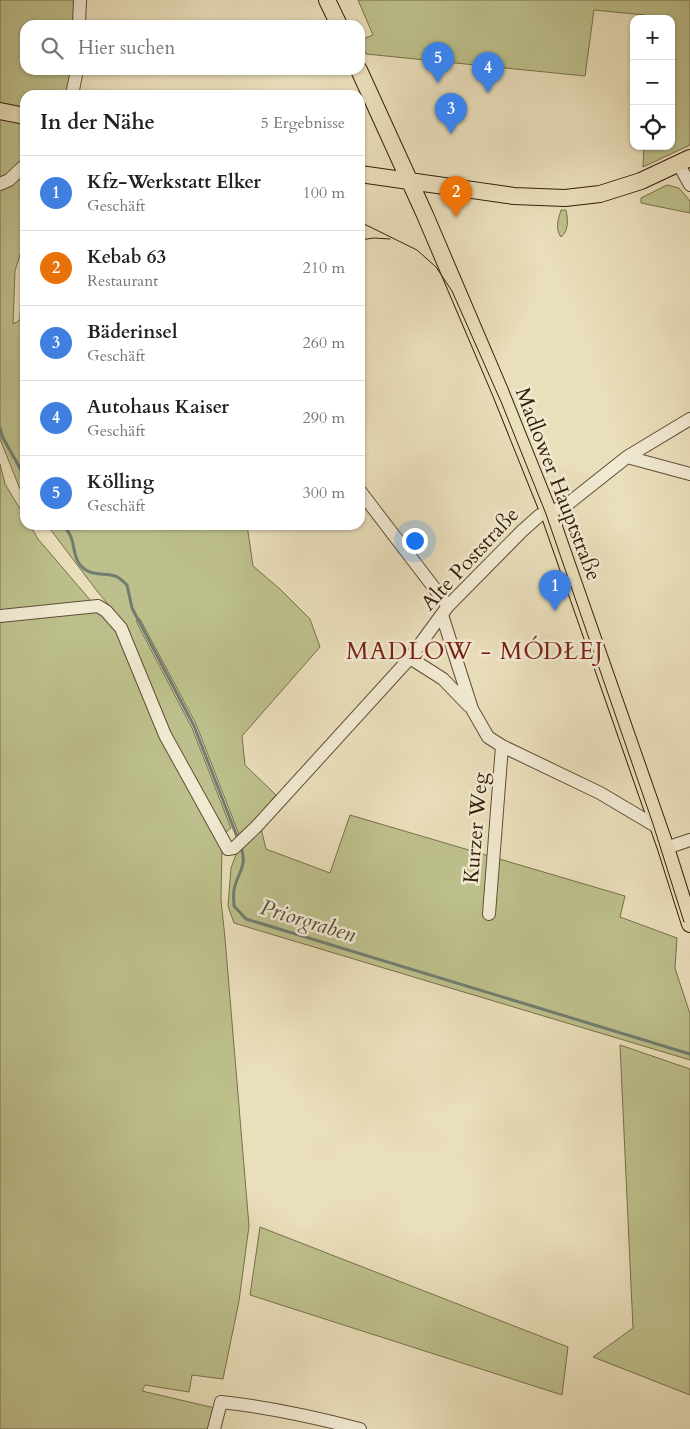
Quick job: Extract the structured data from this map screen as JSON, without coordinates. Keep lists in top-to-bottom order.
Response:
{
  "streets": {
    "main road": ["Madlower Hauptstraße"],
    "street": ["Alte Poststraße", "Kurzer Weg"]
  },
  "crossings": [
    ["Madlower Hauptstraße", "Alte Poststraße"]
  ],
  "districts": ["MADLOW - MÓDŁEJ"],
  "water": ["Priorgraben"],
  "page": {
    "map_buttons": ["+", "−"],
    "search": "Hier suchen",
    "pins": [
      "5",
      "4",
      "3",
      "2",
      "1"
    ],
    "heading": ["In der Nähe", "5 Ergebnisse"],
    "list": [
      {
        "mark": "1",
        "name": "Kfz-Werkstatt Elker",
        "note": "Geschäft",
        "value": "100 m"
      },
      {
        "mark": "2",
        "name": "Kebab 63",
        "note": "Restaurant",
        "value": "210 m"
      },
      {
        "mark": "3",
        "name": "Bäderinsel",
        "note": "Geschäft",
        "value": "260 m"
      },
      {
        "mark": "4",
        "name": "Autohaus Kaiser",
        "note": "Geschäft",
        "value": "290 m"
      },
      {
        "mark": "5",
        "name": "Kölling",
        "note": "Geschäft",
        "value": "300 m"
      }
    ]
  }
}
